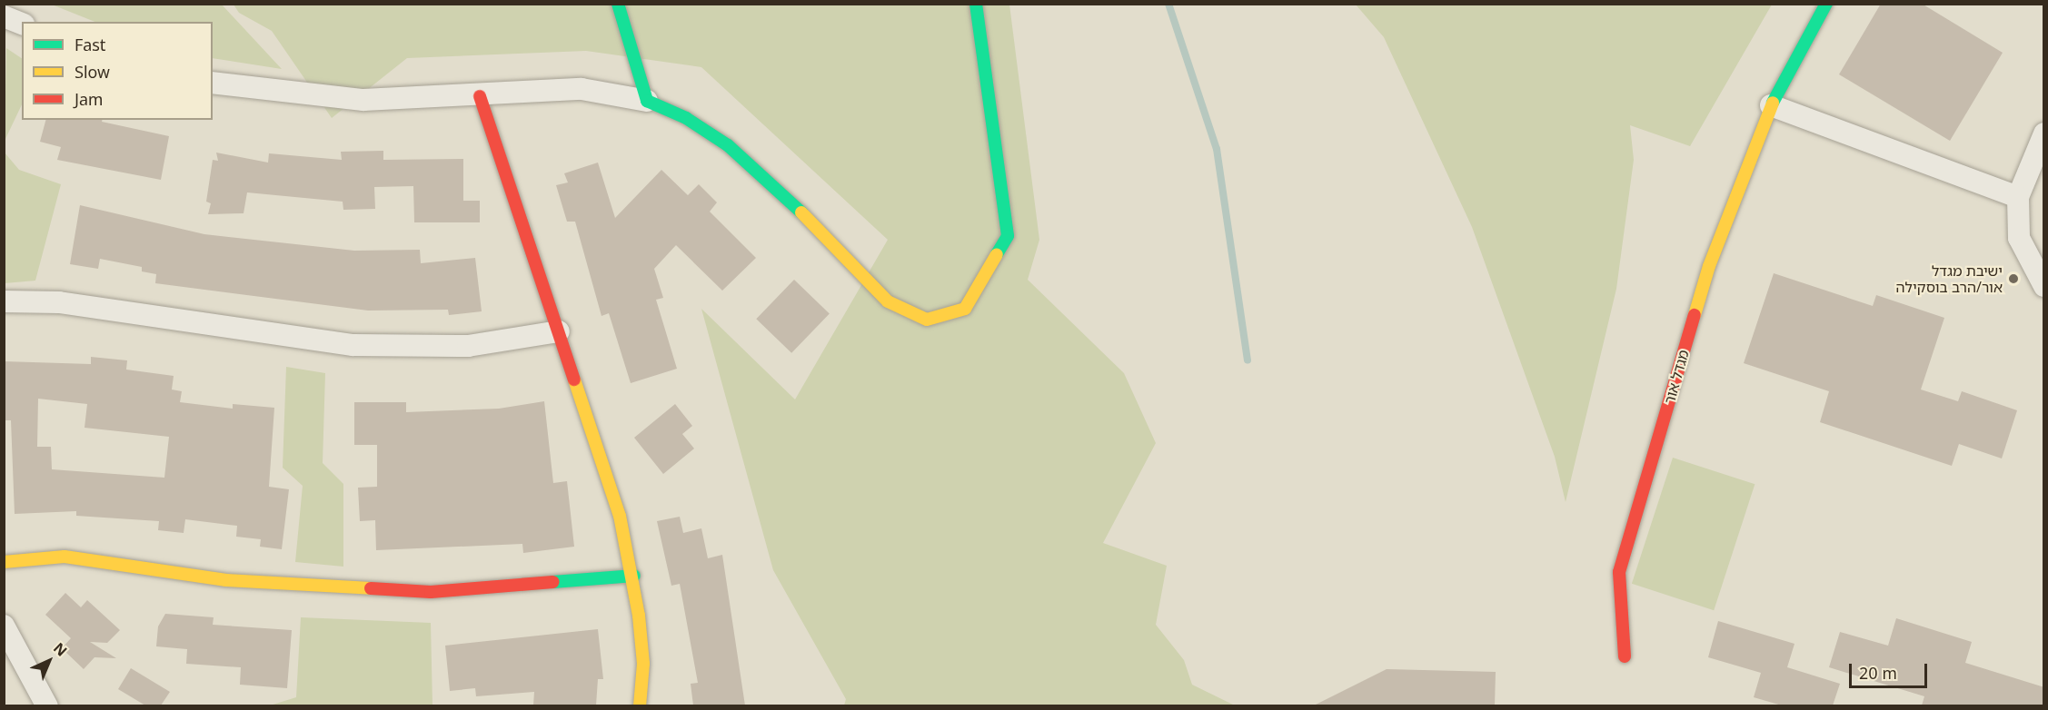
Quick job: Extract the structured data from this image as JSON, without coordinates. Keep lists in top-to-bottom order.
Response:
{
  "streets": {
    "street": ["מגדל אור"]
  },
  "places": ["ישיבת מגדל אור/הרב בוסקילה"],
  "legend": ["Fast", "Slow", "Jam"],
  "scale_bar": "20 m",
  "north": "top right"
}
